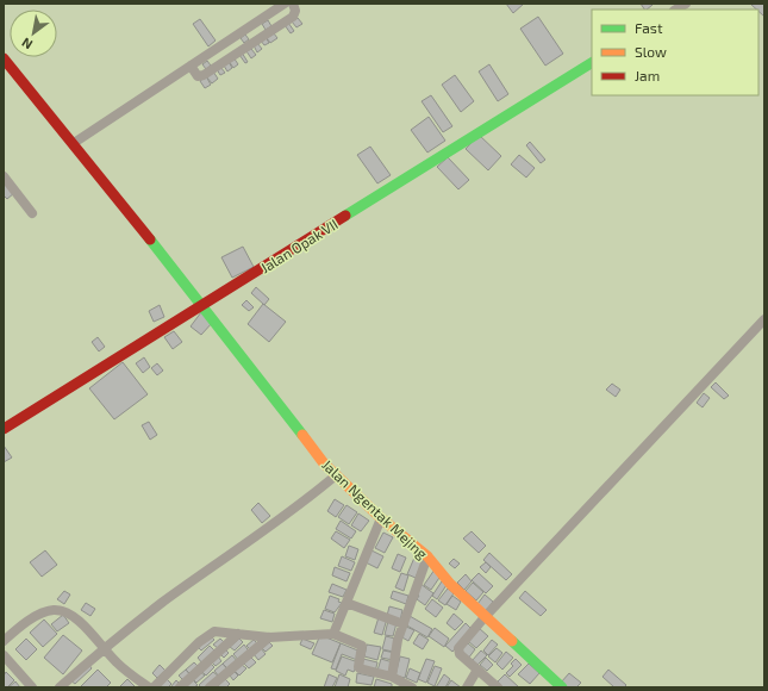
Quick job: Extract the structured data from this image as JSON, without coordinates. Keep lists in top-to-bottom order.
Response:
{
  "streets": {
    "street": ["Jalan Opak VII", "Jalan Ngentak Mejing"]
  },
  "crossings": [
    ["Jalan Opak VII", "Jalan Ngentak Mejing"]
  ],
  "legend": ["Fast", "Slow", "Jam"],
  "north": "bottom left"
}
